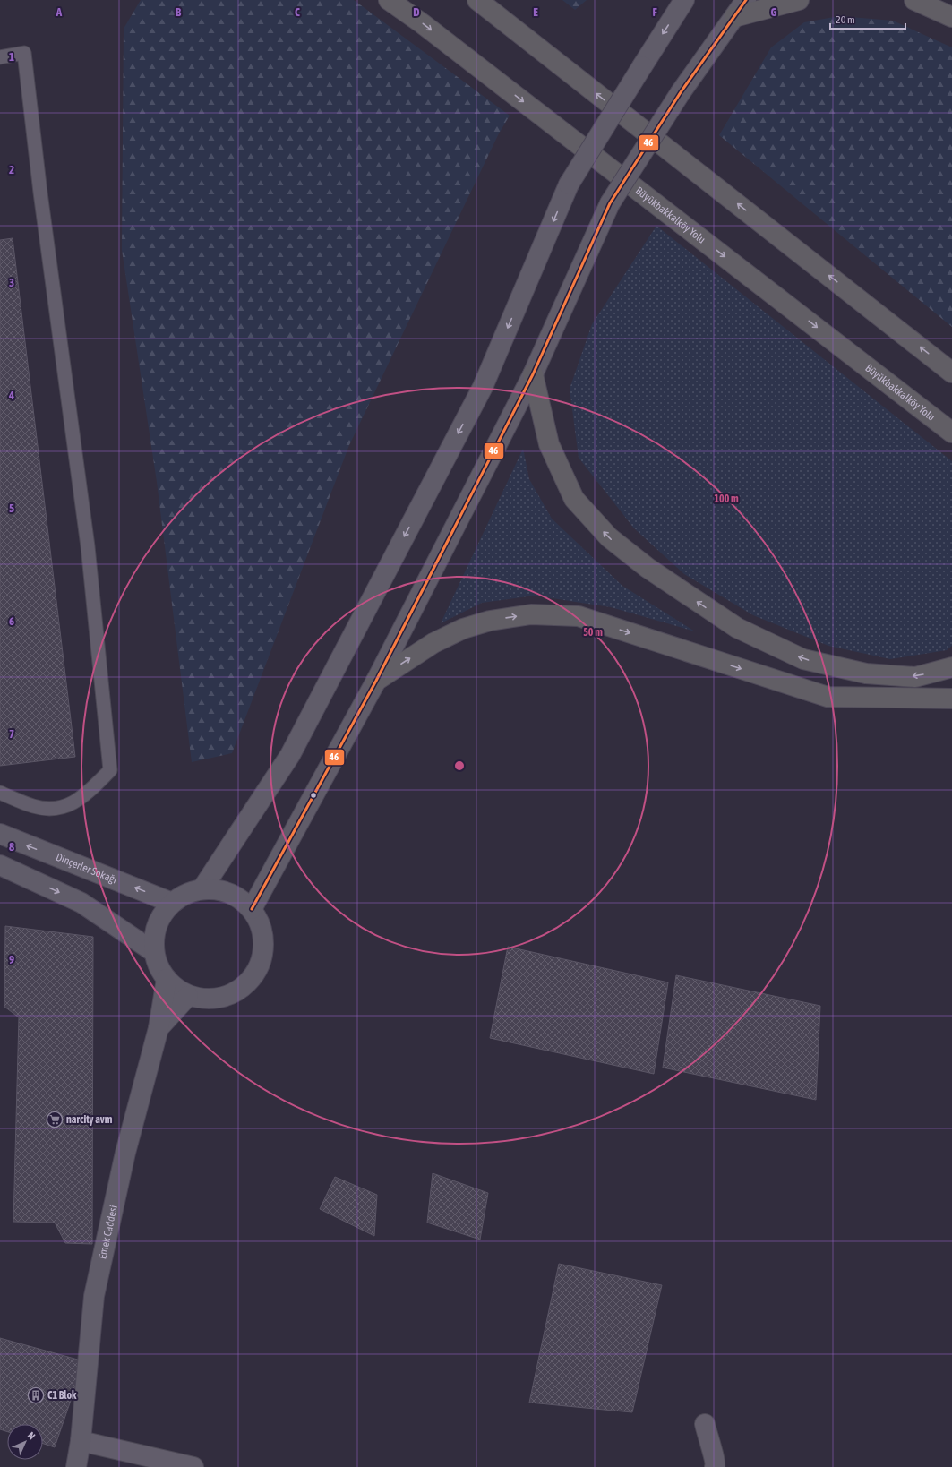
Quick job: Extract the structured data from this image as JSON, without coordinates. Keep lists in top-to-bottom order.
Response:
{
  "streets": {
    "highway": ["Büyükbakkalköy Yolu"],
    "main road": ["Dinçerler Sokağı", "Emek Caddesi"]
  },
  "crossings": [
    ["Dinçerler Sokağı", "Emek Caddesi"]
  ],
  "places": {
    "supermarket": ["narcity avm"],
    "building": ["C1 Blok"]
  },
  "lines": ["transit line 46"],
  "scale_bar": "20 m",
  "north": "top right",
  "grid": {
    "columns": [
      "A",
      "B",
      "C",
      "D",
      "E",
      "F",
      "G"
    ],
    "rows": [
      "1",
      "2",
      "3",
      "4",
      "5",
      "6",
      "7",
      "8",
      "9"
    ]
  },
  "rings": ["100 m", "50 m"]
}
